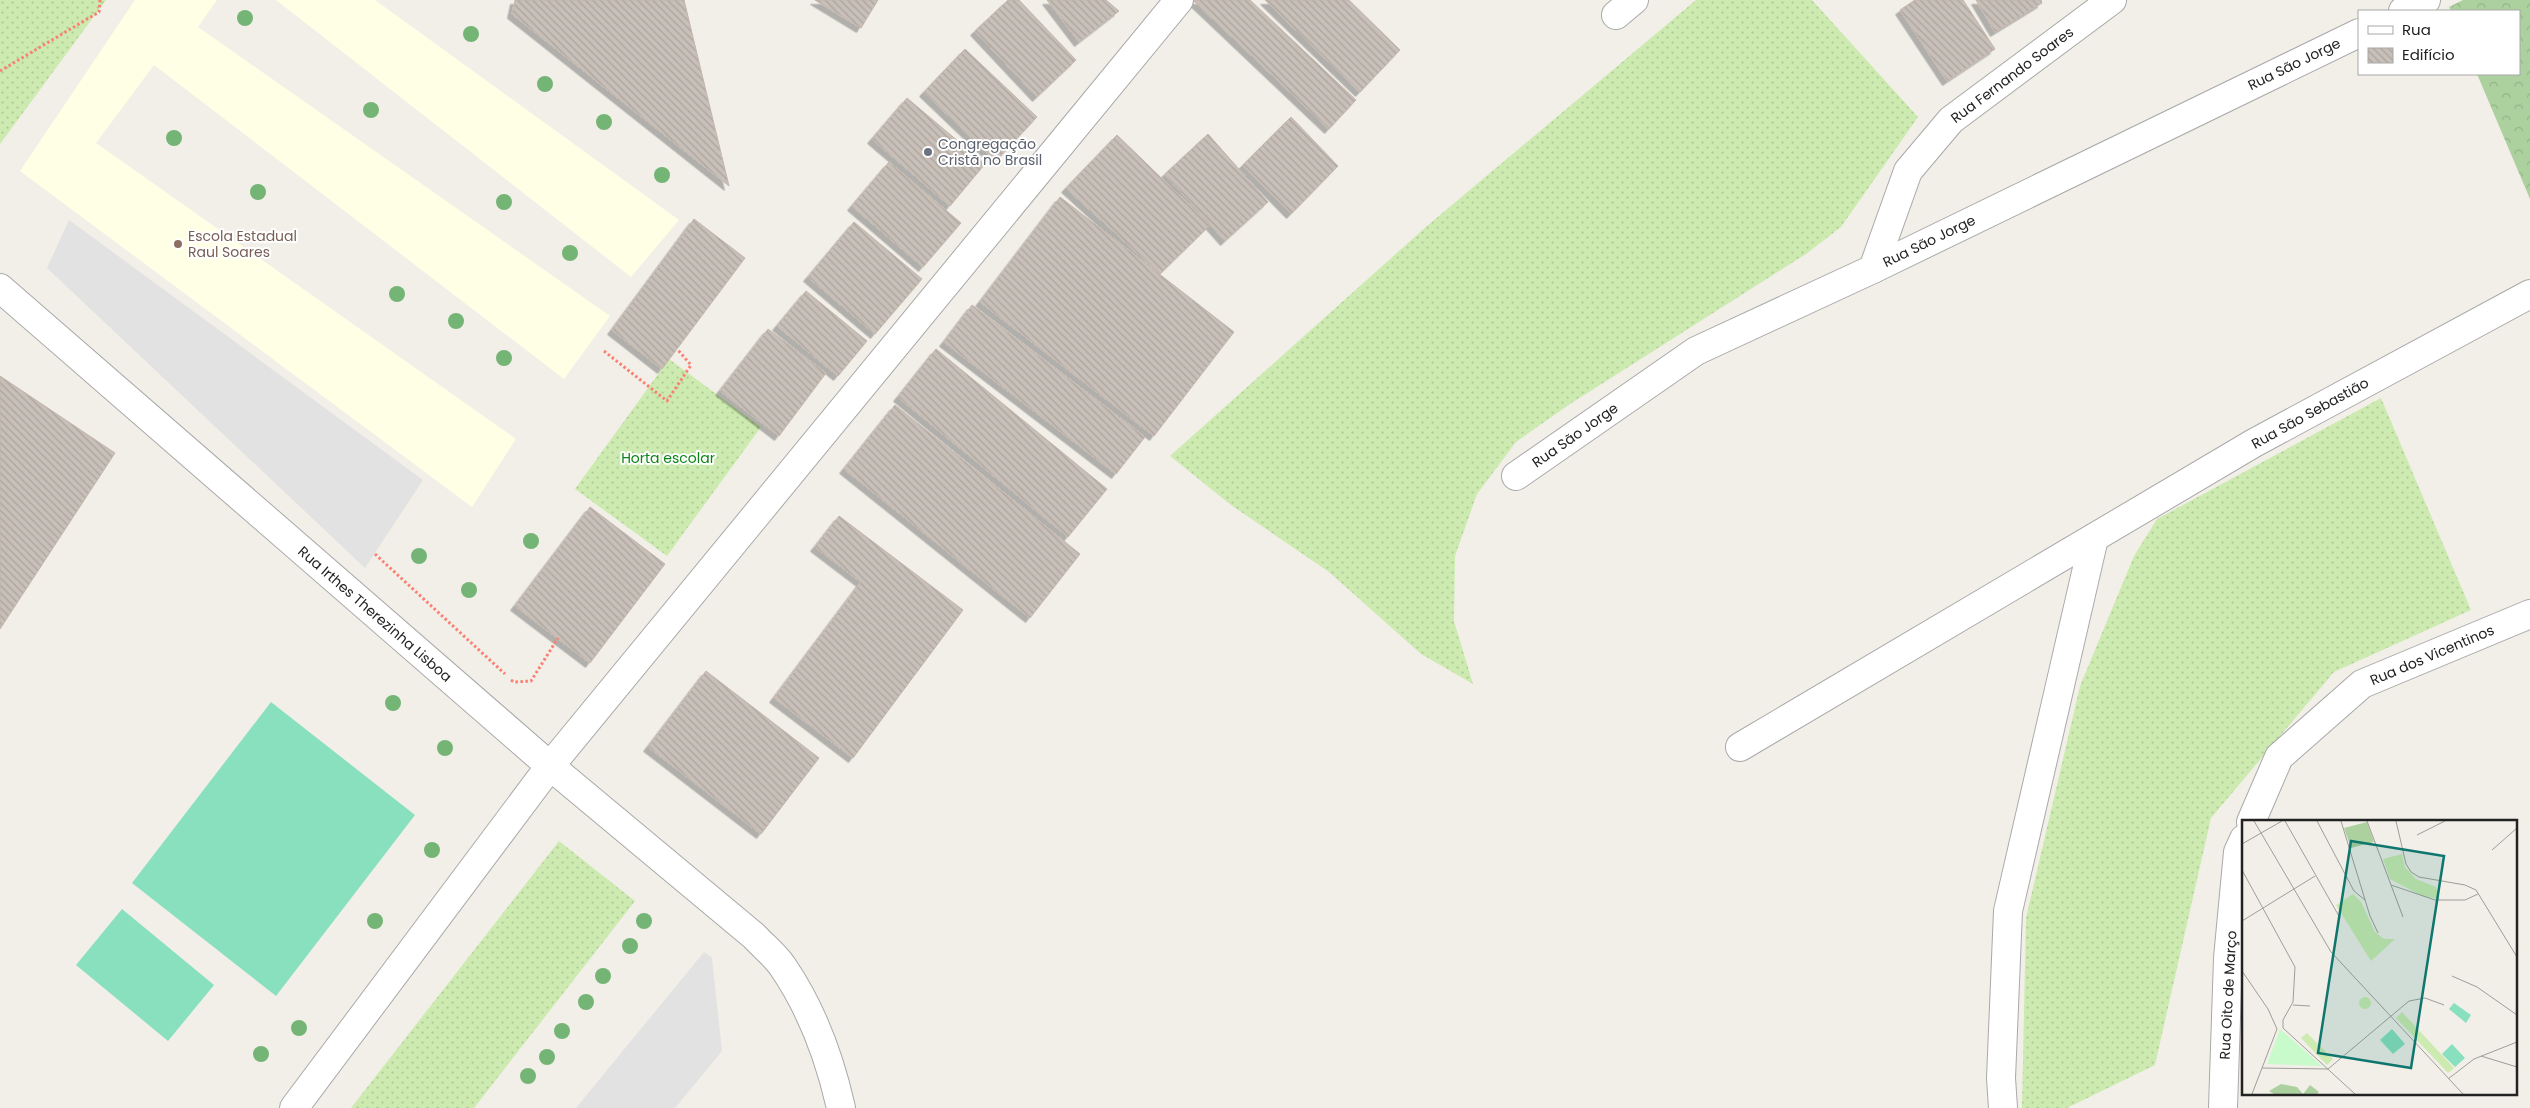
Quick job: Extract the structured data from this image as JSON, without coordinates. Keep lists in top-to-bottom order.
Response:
{
  "streets": {
    "street": [
      "Rua São Jorge",
      "Rua Fernando Soares",
      "Rua São Sebastião",
      "Rua Irthes Therezinha Lisboa",
      "Rua dos Vicentinos",
      "Rua Oito de Março"
    ]
  },
  "crossings": [
    ["Rua São Jorge", "Rua Fernando Soares"]
  ],
  "parks": ["Horta escolar"],
  "places": ["Congregação Cristã no Brasil", "Escola Estadual Raul Soares"],
  "legend": ["Rua", "Edifício"]
}
